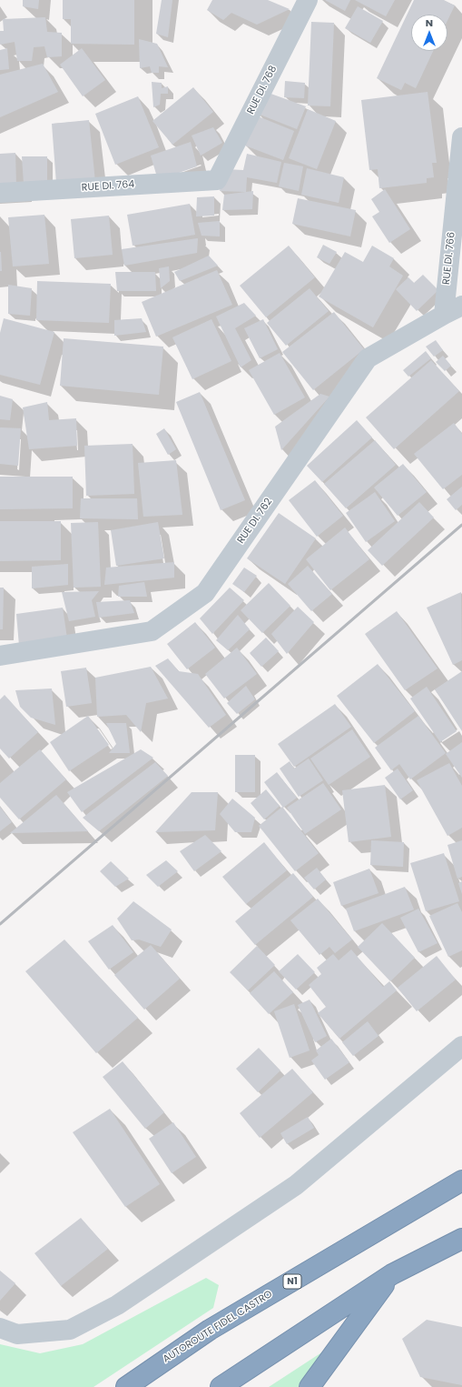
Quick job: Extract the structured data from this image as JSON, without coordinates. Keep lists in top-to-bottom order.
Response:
{
  "streets": {
    "highway": ["N1", "AUTOROUTE FIDEL CASTRO"],
    "street": [
      "RUE DI. 768",
      "RUE DI. 764",
      "RUE DI. 766",
      "RUE DI. 762"
    ]
  },
  "crossings": [
    ["RUE DI. 768", "RUE DI. 764"],
    ["RUE DI. 766", "RUE DI. 762"]
  ],
  "north": "top"
}
